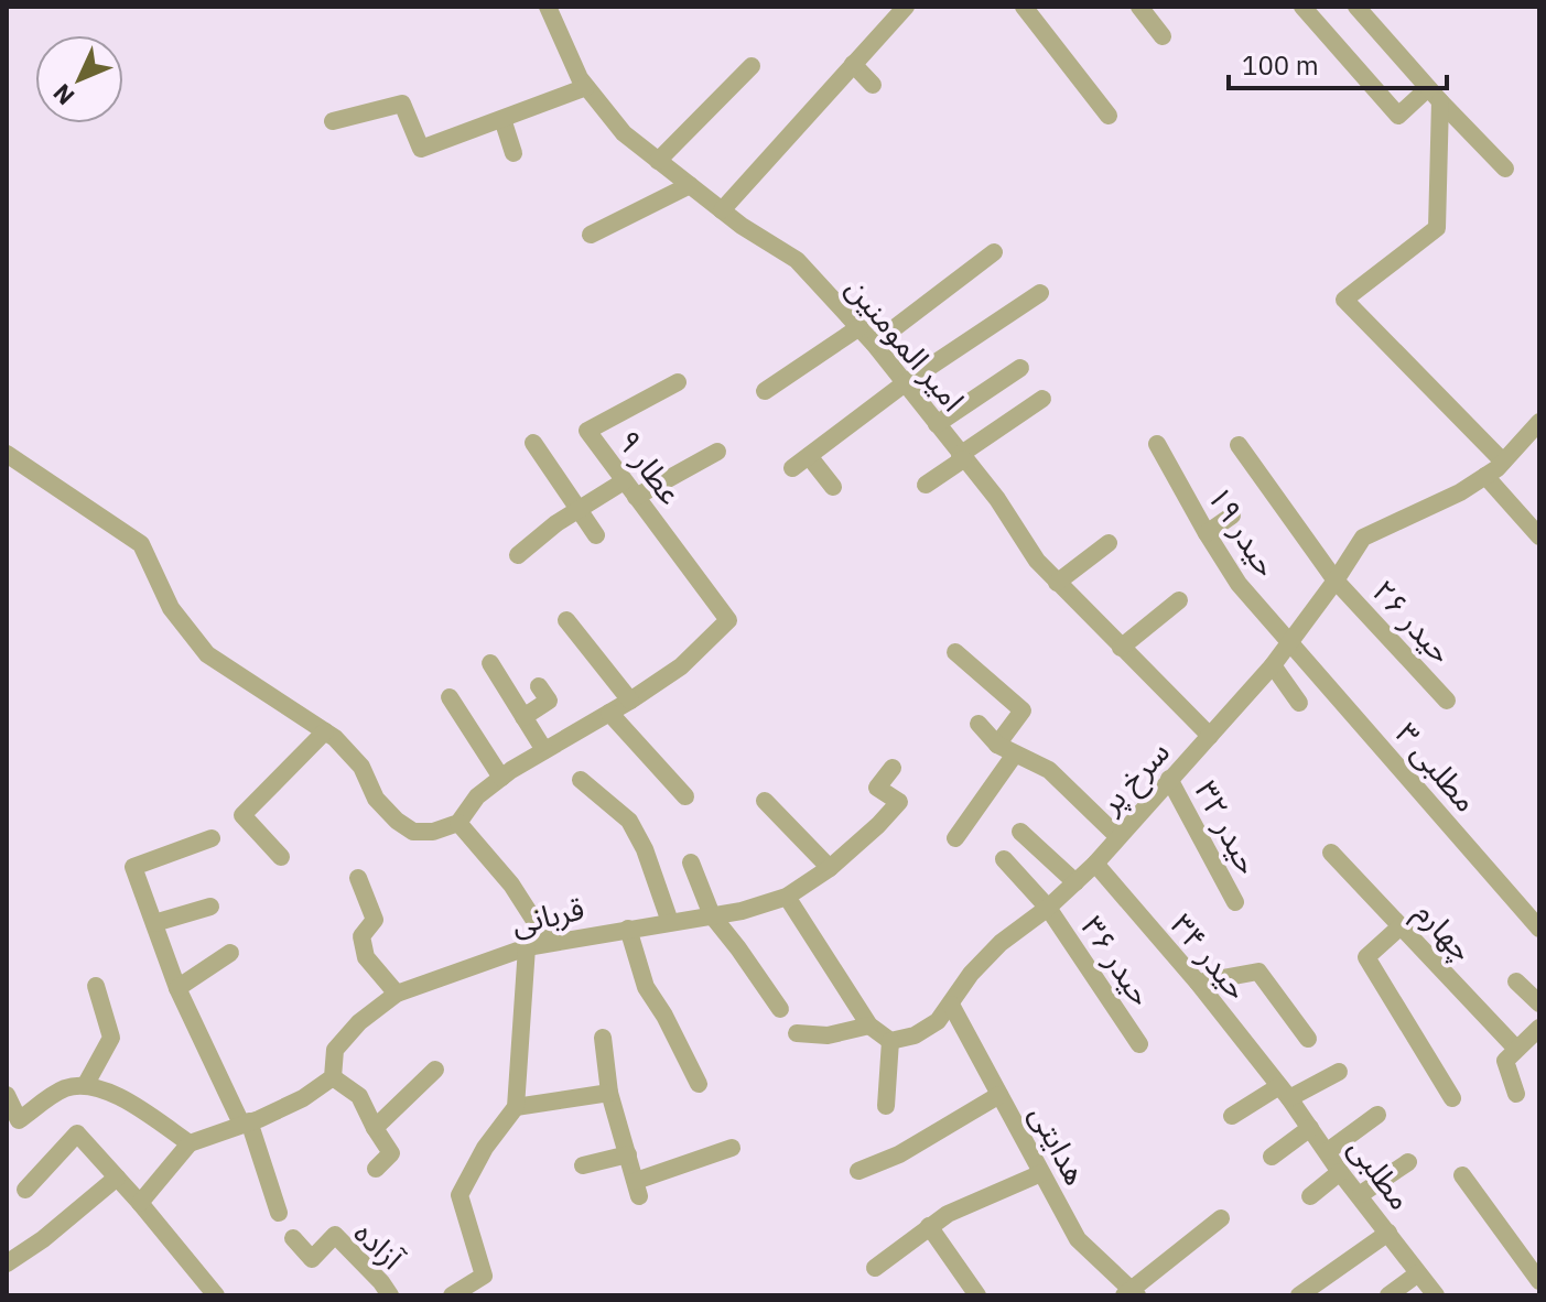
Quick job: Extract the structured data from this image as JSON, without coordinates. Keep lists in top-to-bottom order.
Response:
{
  "streets": {
    "street": [
      "امیر المومنین",
      "عطار ۹",
      "حیدر ۱۹",
      "حیدر ۲۶",
      "مطلبی ۳",
      "سرخ پر",
      "حیدر ۳۲",
      "قربانی",
      "چهارم",
      "حیدر ۳۴",
      "حیدر ۳۶",
      "هدایتی",
      "مطلبی",
      "آزاده"
    ]
  },
  "crossings": [
    ["امیر المومنین", "سرخ پر"],
    ["حیدر ۱۹", "مطلبی ۳"],
    ["حیدر ۱۹", "سرخ پر"],
    ["حیدر ۲۶", "سرخ پر"],
    ["مطلبی ۳", "سرخ پر"],
    ["سرخ پر", "حیدر ۳۲"],
    ["سرخ پر", "حیدر ۳۴"],
    ["سرخ پر", "حیدر ۳۶"],
    ["سرخ پر", "هدایتی"],
    ["حیدر ۳۴", "مطلبی"]
  ],
  "scale_bar": "100 m",
  "north": "bottom left"
}
